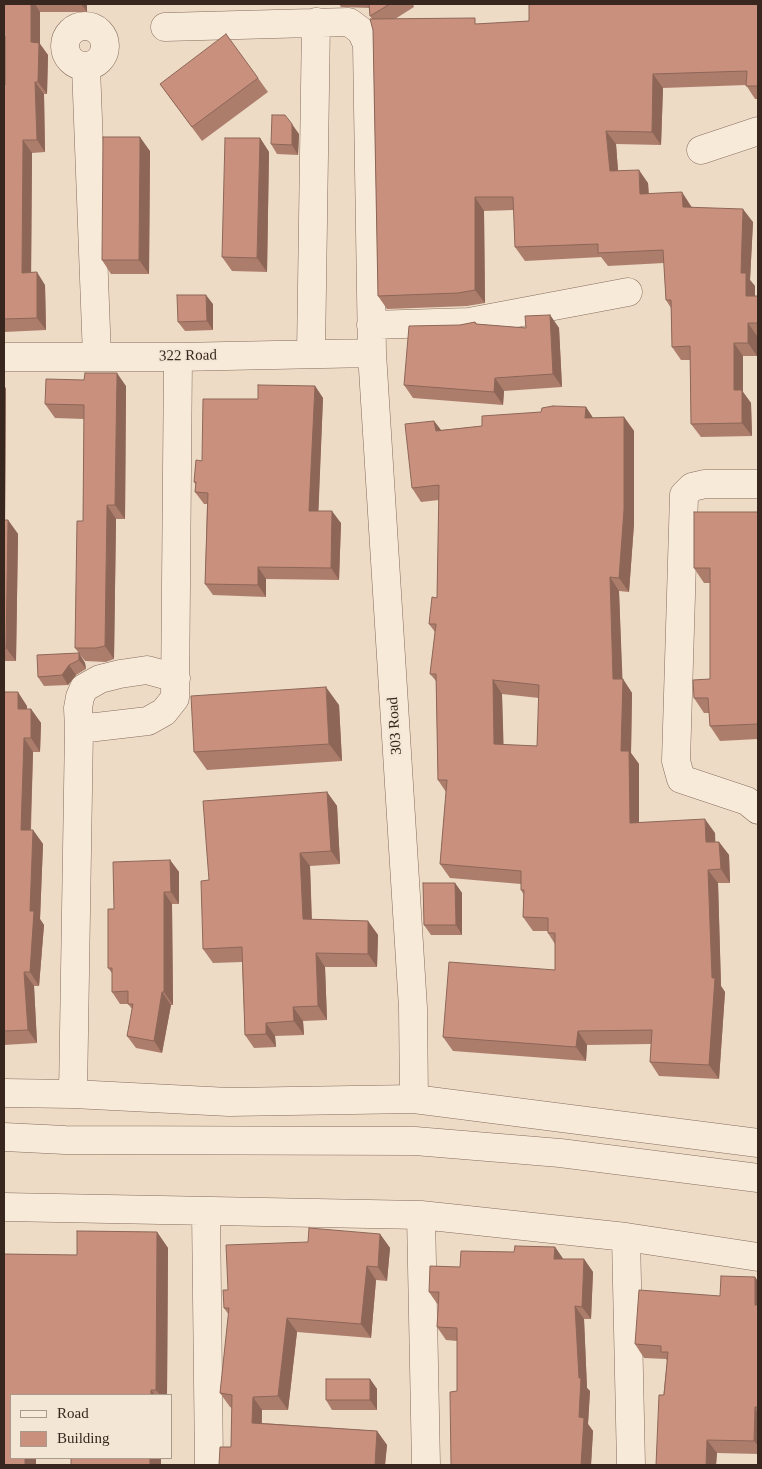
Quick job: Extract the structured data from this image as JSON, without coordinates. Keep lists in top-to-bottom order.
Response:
{
  "streets": {
    "street": ["322 Road", "303 Road"]
  },
  "crossings": [
    ["322 Road", "303 Road"]
  ],
  "legend": ["Road", "Building"]
}
